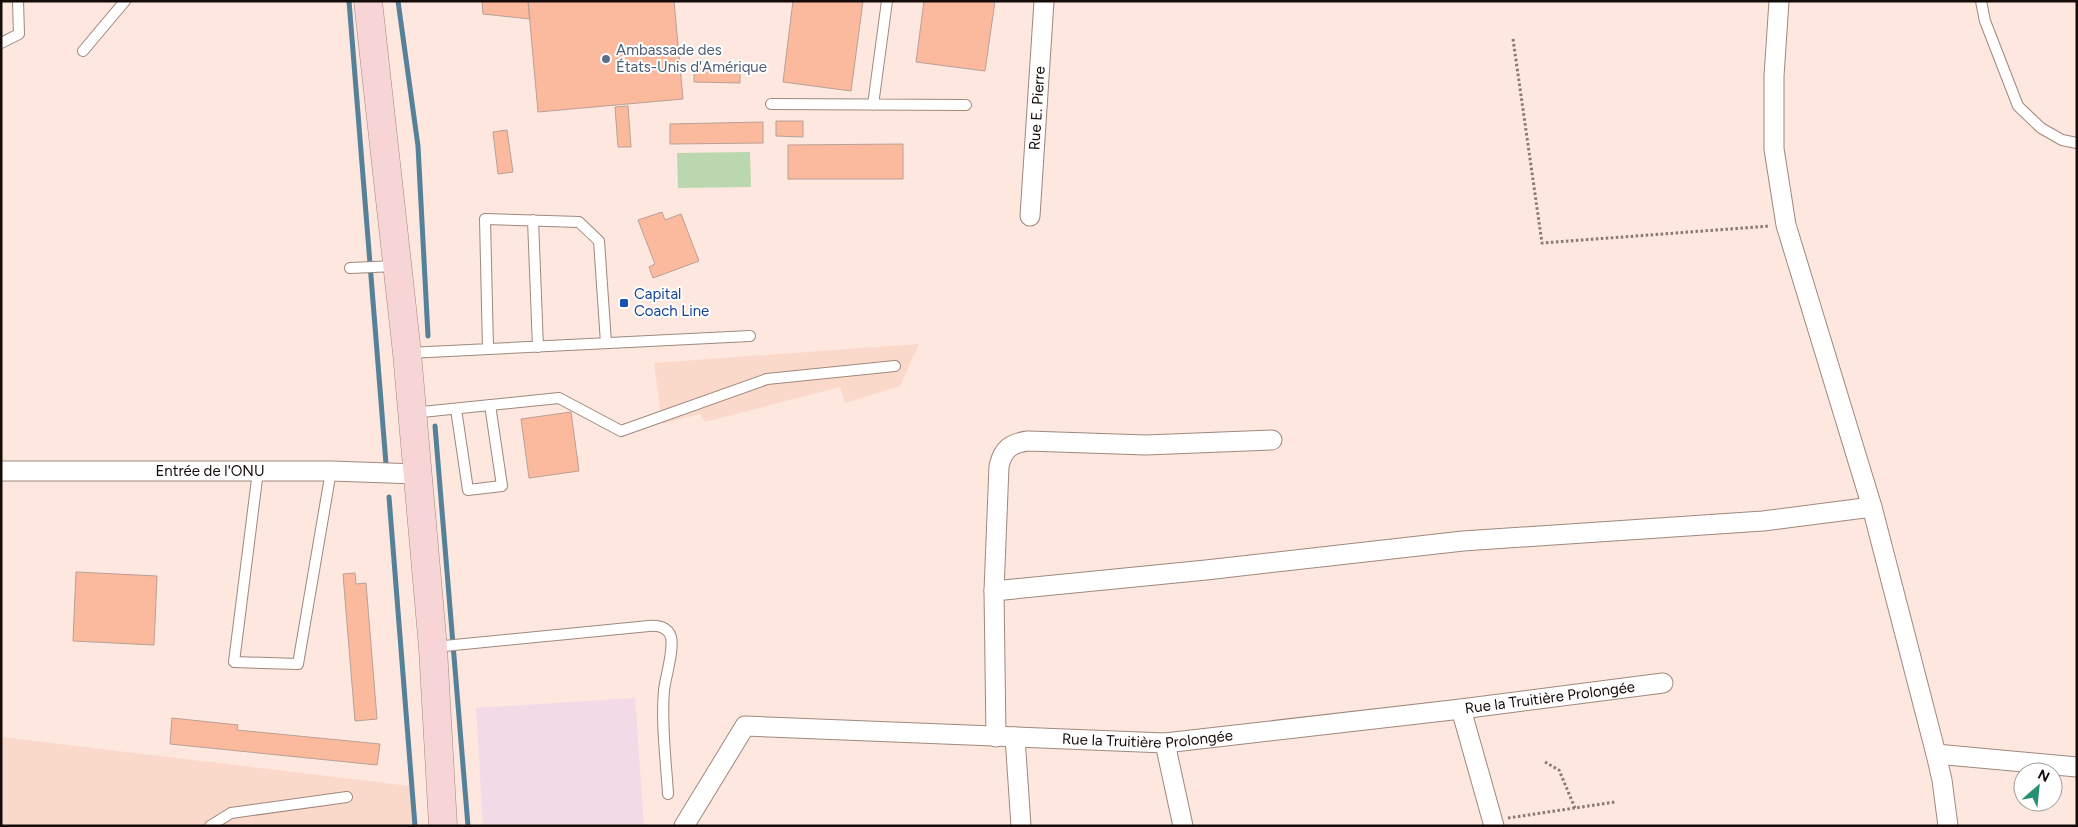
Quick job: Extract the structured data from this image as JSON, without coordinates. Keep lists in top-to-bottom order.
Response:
{
  "streets": {
    "street": ["Rue E. Pierre", "Entrée de l'ONU", "Rue la Truitière Prolongée"]
  },
  "places": {
    "other": ["Ambassade des États-Unis d'Amérique"],
    "transit": ["Capital Coach Line"]
  },
  "north": "top right"
}
